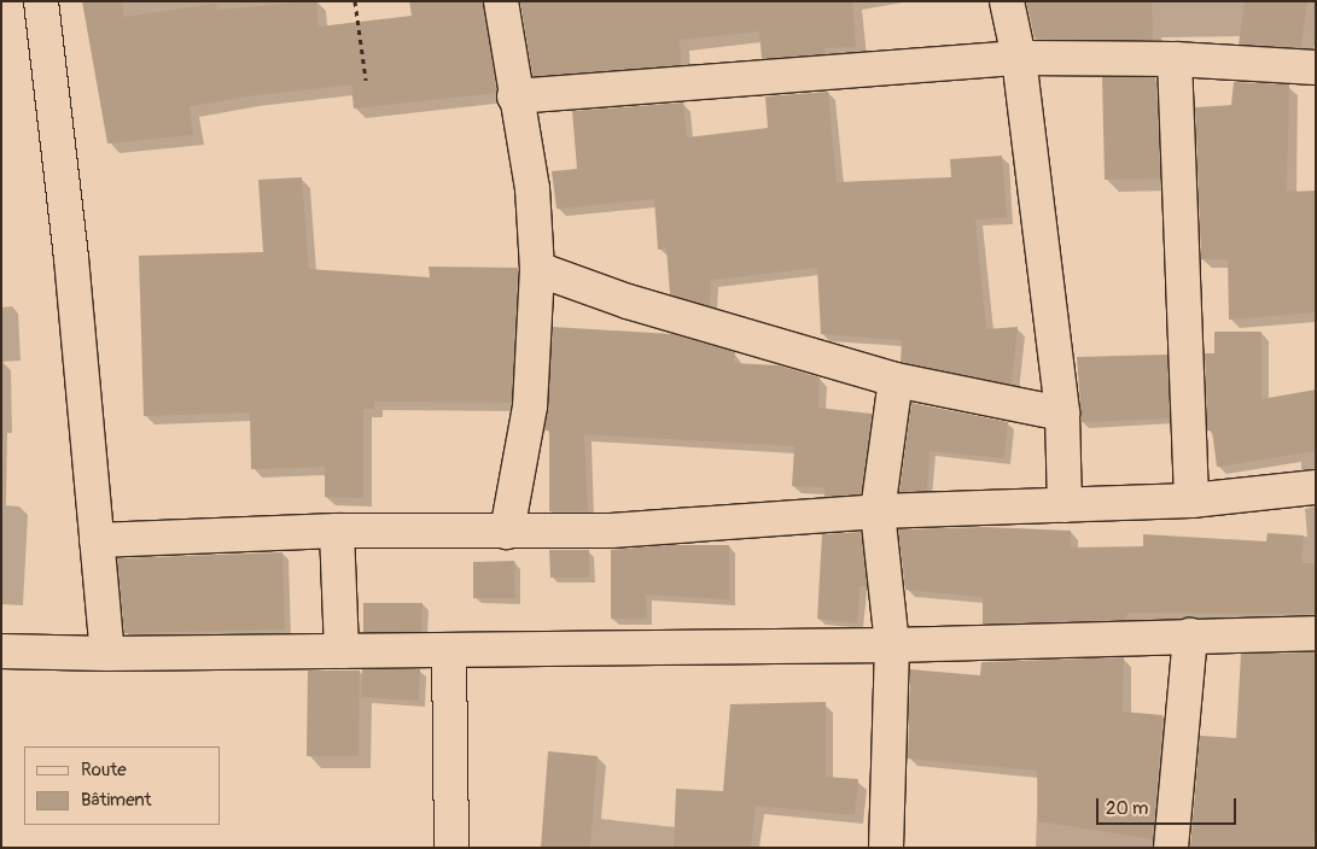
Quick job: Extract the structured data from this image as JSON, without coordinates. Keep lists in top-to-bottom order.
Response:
{
  "legend": ["Route", "Bâtiment"],
  "scale_bar": "20 m"
}
